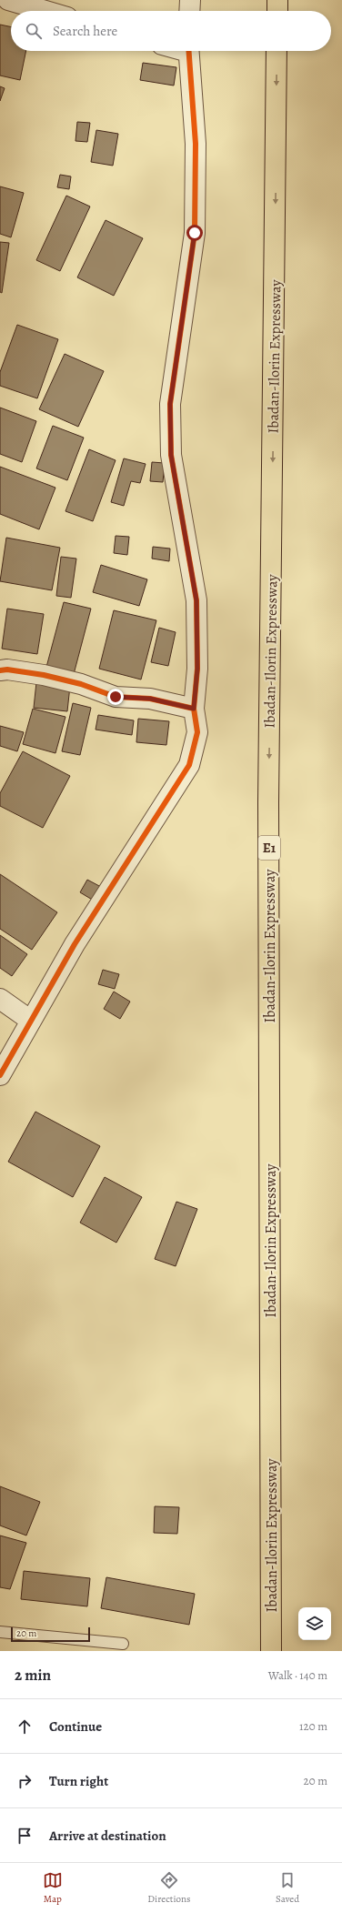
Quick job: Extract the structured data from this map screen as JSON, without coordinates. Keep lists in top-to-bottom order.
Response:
{
  "streets": {
    "highway": ["Ibadan-Ilorin Expressway", "E1"]
  },
  "one_way": ["Ibadan-Ilorin Expressway"],
  "scale_bar": "20 m",
  "page": {
    "search": "Search here",
    "scale": "20 m",
    "heading": ["2 min", "Walk · 140 m"],
    "list": [
      ["Continue", "120 m"],
      ["Turn right", "20 m"],
      "Arrive at destination"
    ],
    "nav": ["Map", "Directions", "Saved"]
  }
}
